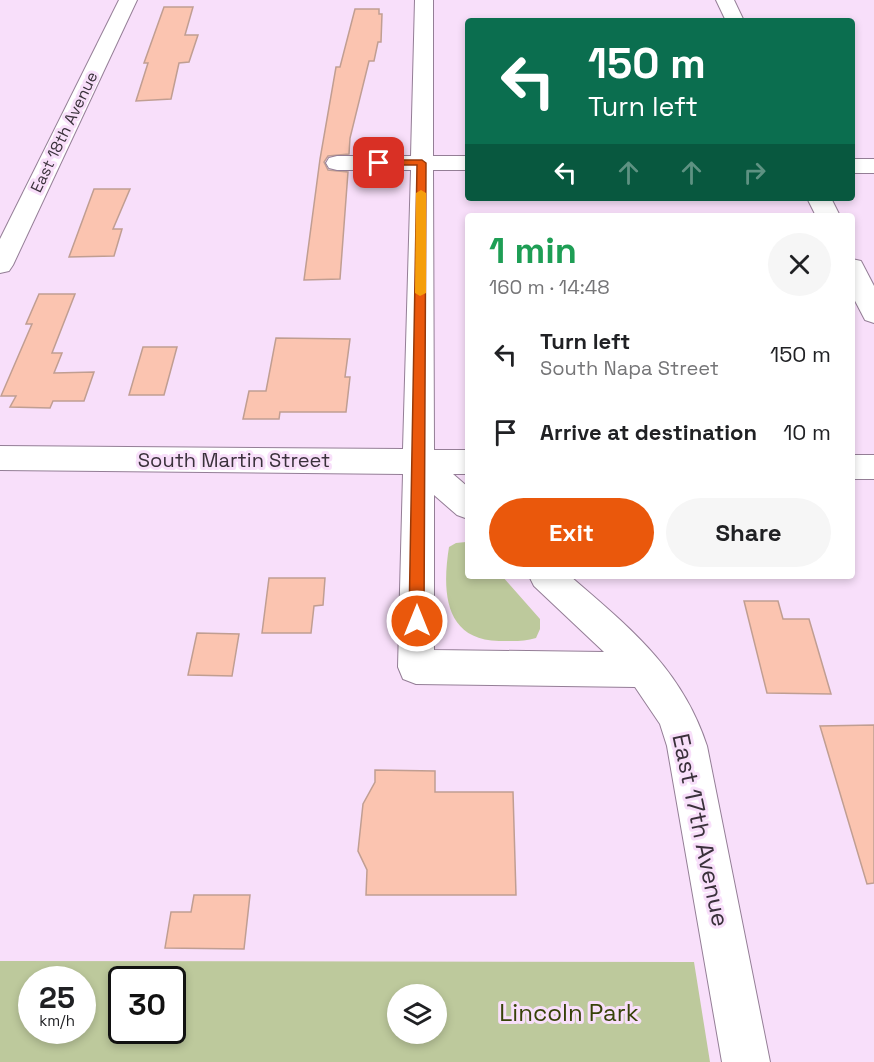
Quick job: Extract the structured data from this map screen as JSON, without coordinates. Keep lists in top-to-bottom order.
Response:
{
  "streets": {
    "street": ["East 18th Avenue", "South Martin Street", "East 17th Avenue"]
  },
  "parks": ["Lincoln Park"],
  "page": {
    "turn": ["150 m", "Turn left"],
    "heading": ["1 min", "160 m · 14:48"],
    "list": [
      {
        "name": "Turn left",
        "note": "South Napa Street",
        "value": "150 m"
      },
      {
        "name": "Arrive at destination",
        "value": "10 m"
      }
    ],
    "buttons": ["Exit", "Share"],
    "speed": "25 km/h",
    "limit": "30"
  }
}
